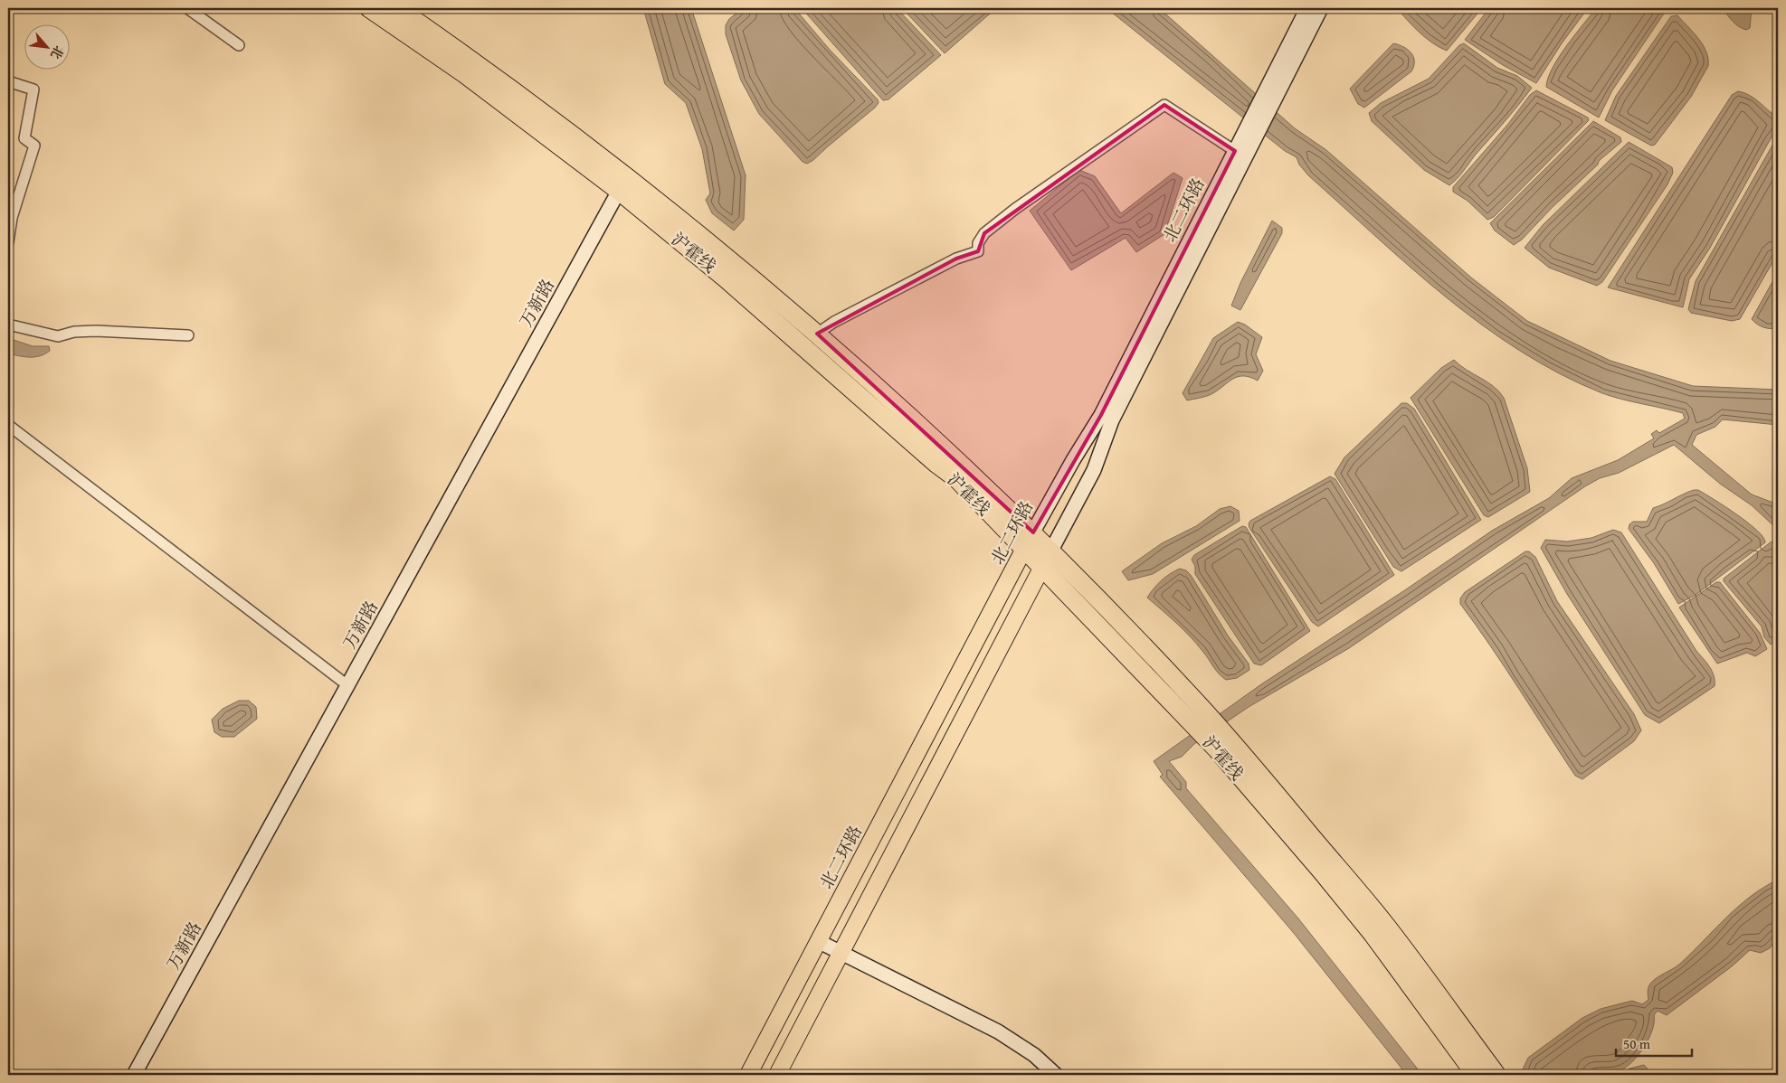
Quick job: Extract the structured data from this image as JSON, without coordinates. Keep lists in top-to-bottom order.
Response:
{
  "streets": {
    "highway": ["沪霍线"],
    "main road": ["北二环路"],
    "street": ["万新路"]
  },
  "crossings": [
    ["北二环路", "沪霍线"],
    ["沪霍线", "万新路"]
  ],
  "scale_bar": "50 m",
  "north": "bottom right"
}
